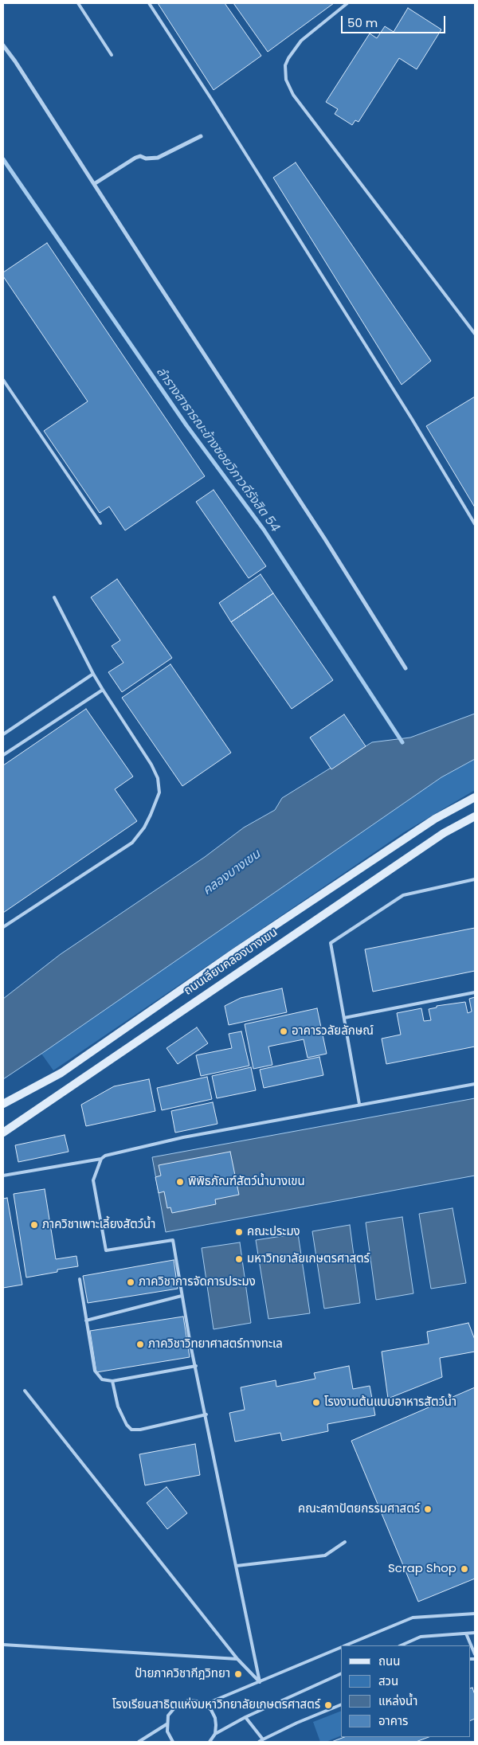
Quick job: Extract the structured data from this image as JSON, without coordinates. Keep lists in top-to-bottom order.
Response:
{
  "streets": {
    "main road": ["ถนนเลียบคลองบางเขน"]
  },
  "water": ["ลำรางสาธารณะข้างซอยวิภาวดีรังสิต 54", "คลองบางเขน"],
  "places": [
    "อาคารวลัยลักษณ์",
    "พิพิธภัณฑ์สัตว์น้ำบางเขน",
    "ภาควิชาเพาะเลี้ยงสัตว์น้ำ",
    "คณะประมง",
    "มหาวิทยาลัยเกษตรศาสตร์",
    "ภาควิชาการจัดการประมง",
    "ภาควิชาวิทยาศาสตร์ทางทะเล",
    "โรงงานต้นแบบอาหารสัตว์น้ำ",
    "คณะสถาปัตยกรรมศาสตร์",
    "Scrap Shop",
    "ป้ายภาควิชากีฎวิทยา",
    "โรงเรียนสาธิตแห่งมหาวิทยาลัยเกษตรศาสตร์"
  ],
  "legend": [
    "ถนน",
    "สวน",
    "แหล่งน้ำ",
    "อาคาร"
  ],
  "scale_bar": "50 m"
}
